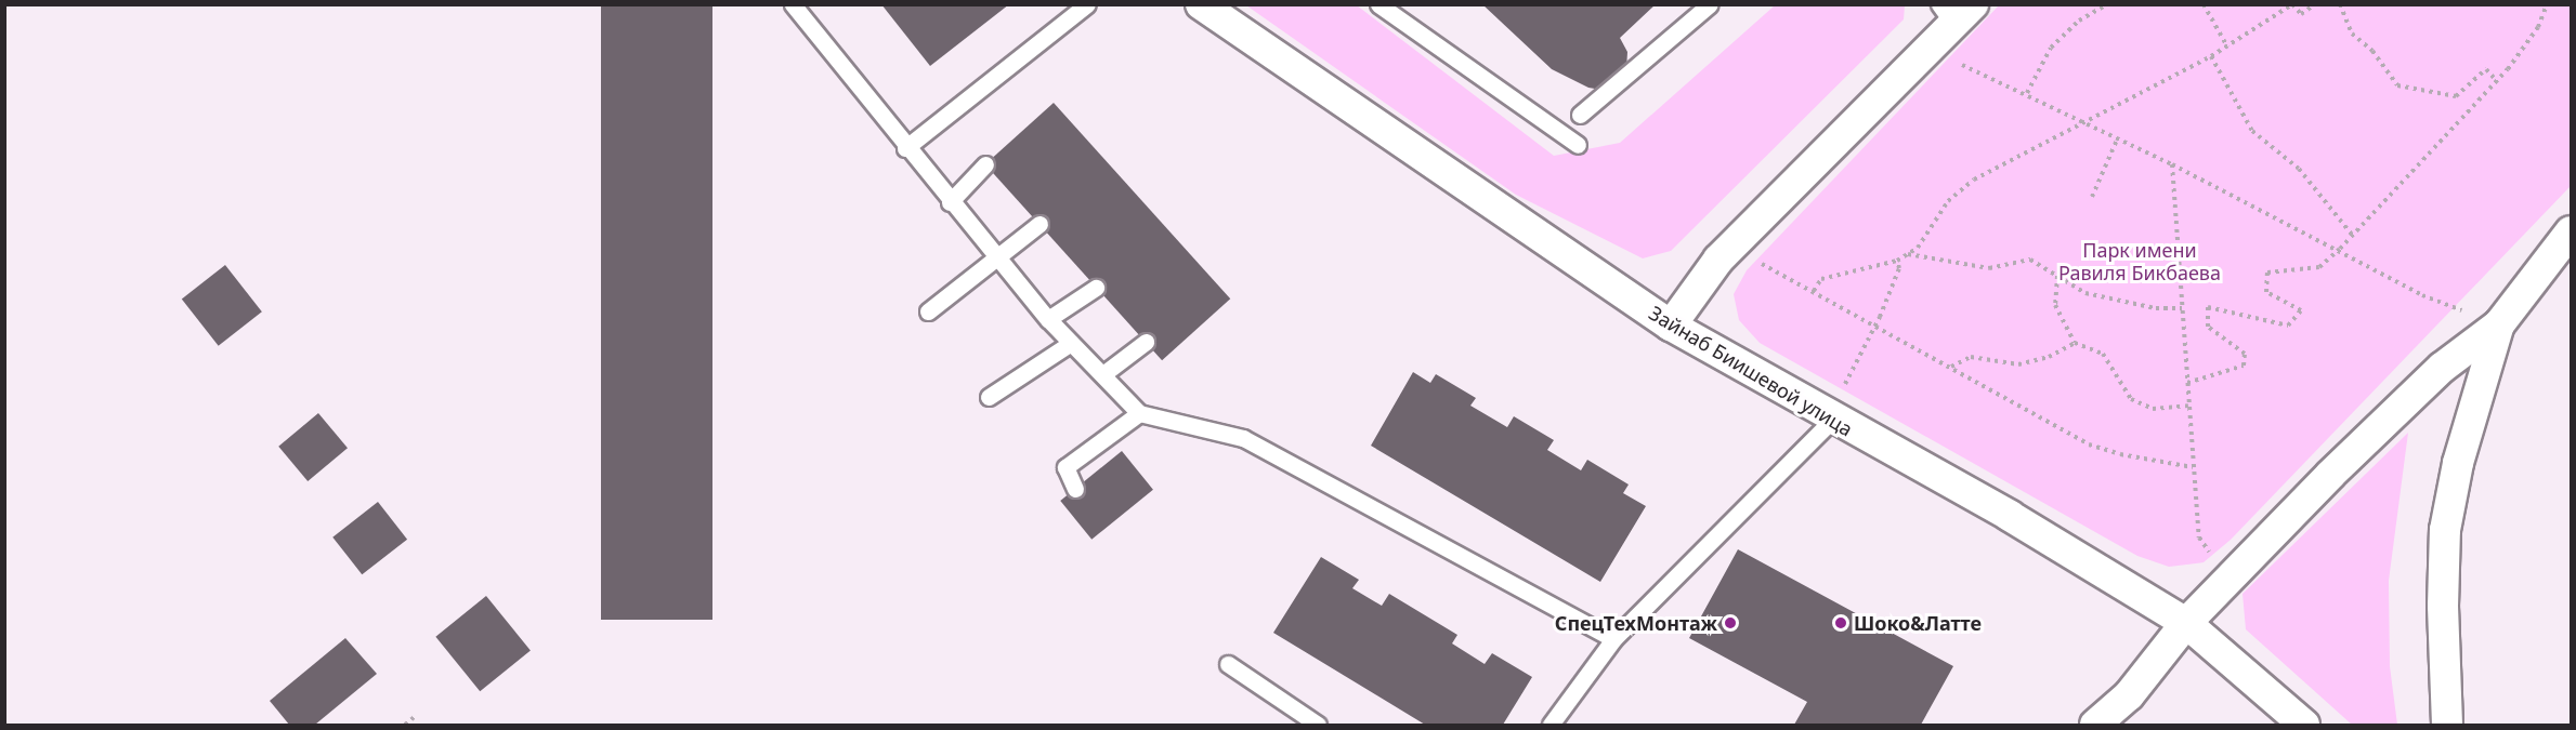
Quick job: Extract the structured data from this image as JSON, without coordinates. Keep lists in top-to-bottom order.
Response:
{
  "streets": {
    "street": ["Зайнаб Биишевой улица"]
  },
  "parks": ["Парк имени Равиля Бикбаева"],
  "places": ["СпецТехМонтаж", "Шоко&Латте"]
}
